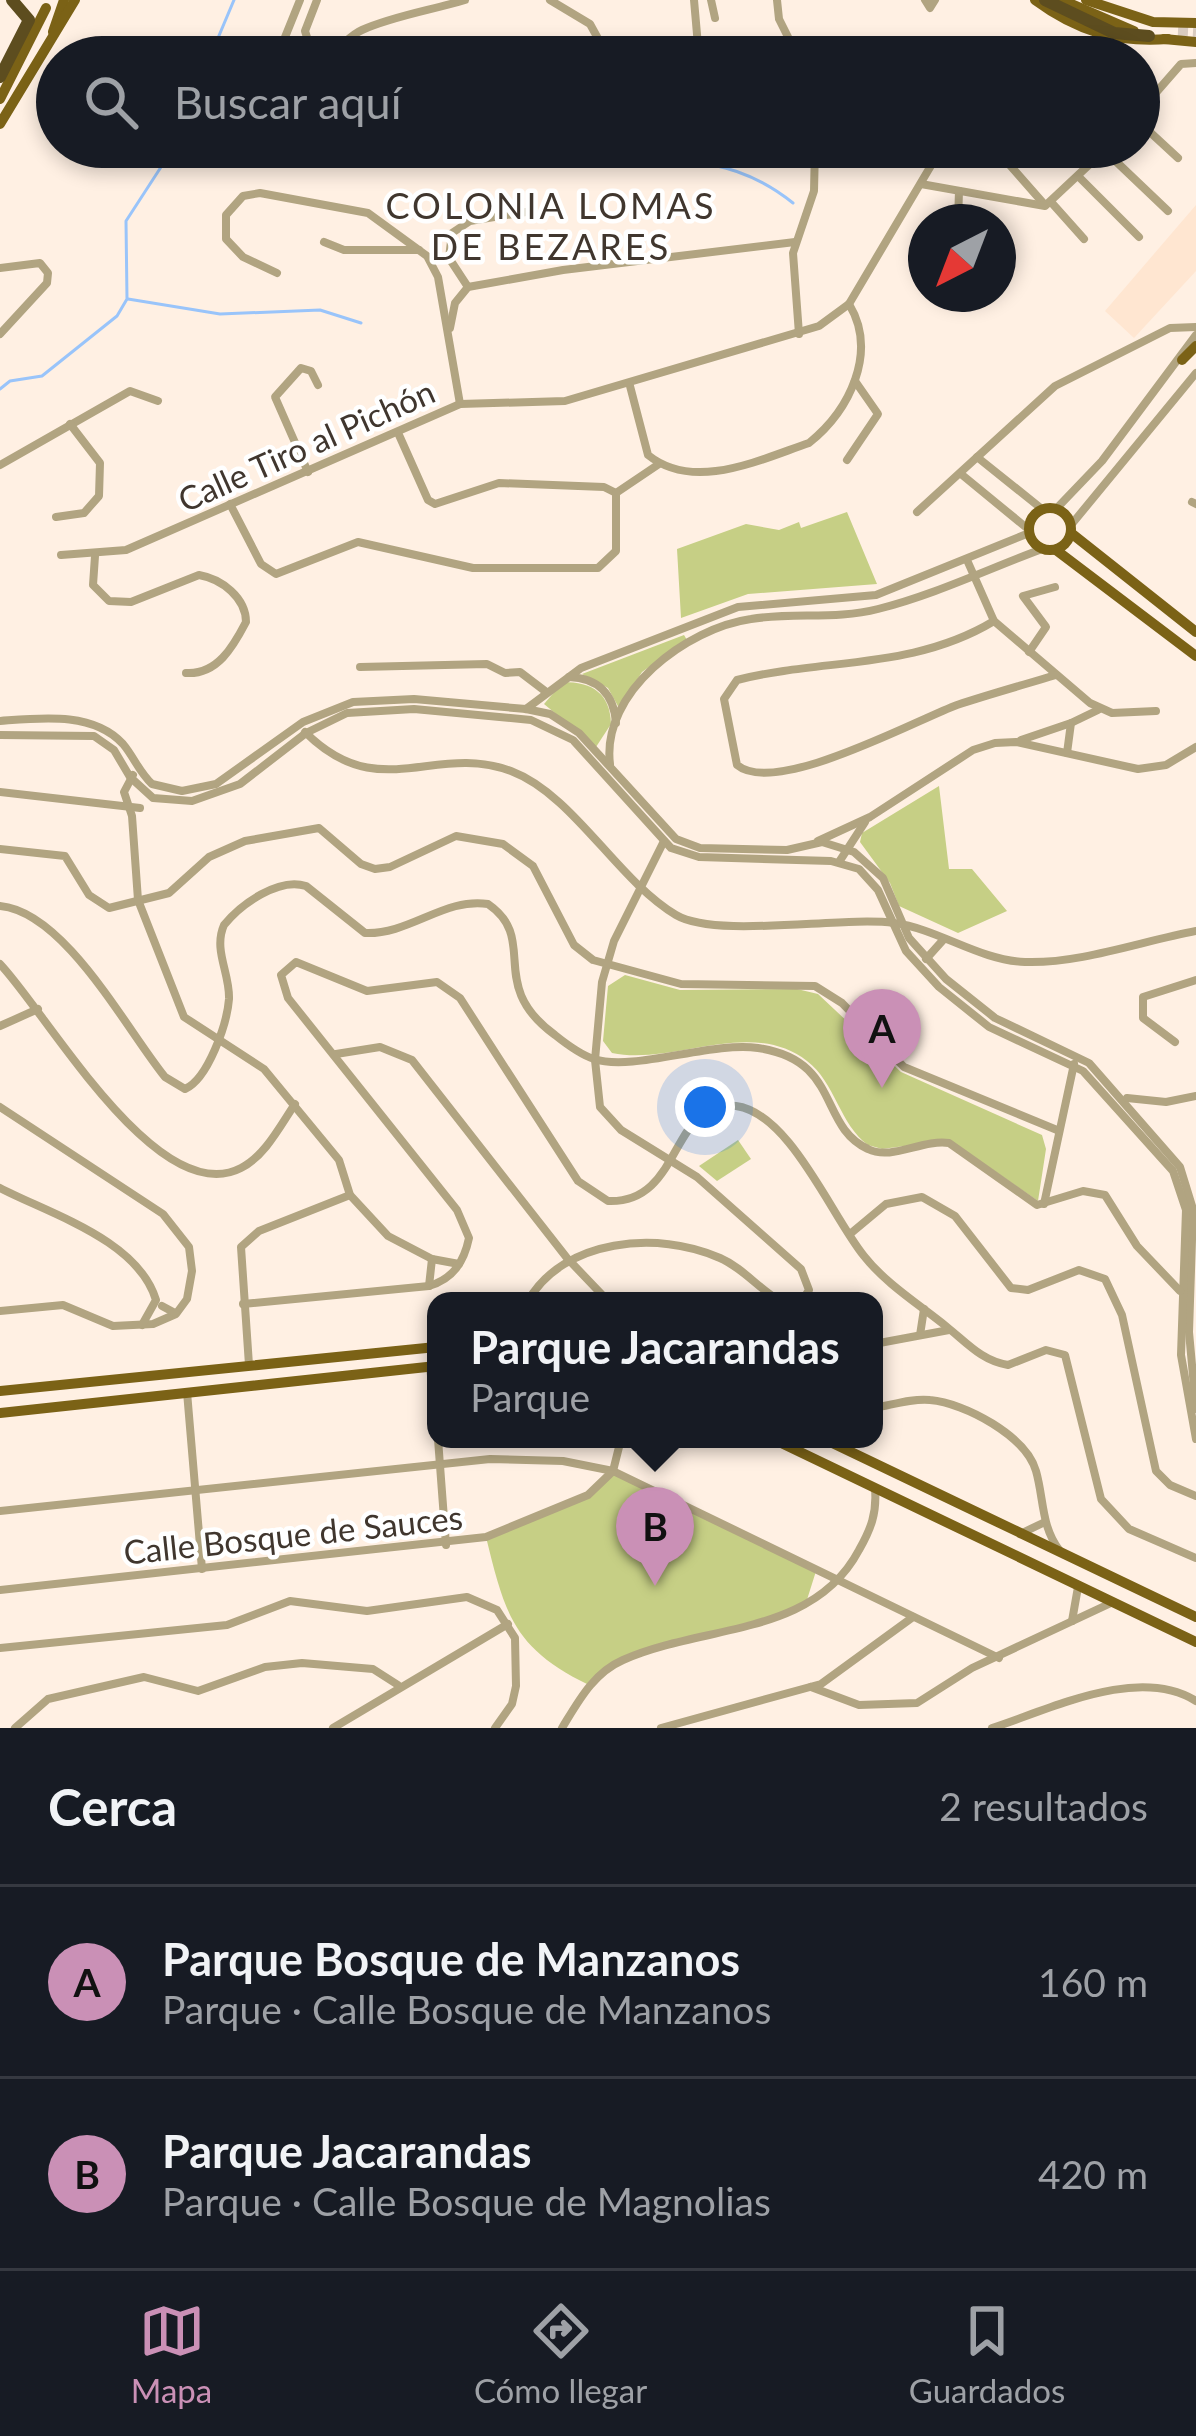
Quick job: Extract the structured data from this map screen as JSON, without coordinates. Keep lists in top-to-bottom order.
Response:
{
  "streets": {
    "street": ["Calle Tiro al Pichón", "Calle Bosque de Sauces"]
  },
  "districts": ["COLONIA LOMAS DE BEZARES"],
  "north": "bottom left",
  "page": {
    "search": "Buscar aquí",
    "pins": ["A", "B"],
    "popup": ["Parque Jacarandas", "Parque"],
    "heading": ["Cerca", "2 resultados"],
    "list": [
      {
        "mark": "A",
        "name": "Parque Bosque de Manzanos",
        "note": "Parque · Calle Bosque de Manzanos",
        "value": "160 m"
      },
      {
        "mark": "B",
        "name": "Parque Jacarandas",
        "note": "Parque · Calle Bosque de Magnolias",
        "value": "420 m"
      }
    ],
    "nav": ["Mapa", "Cómo llegar", "Guardados"]
  }
}
